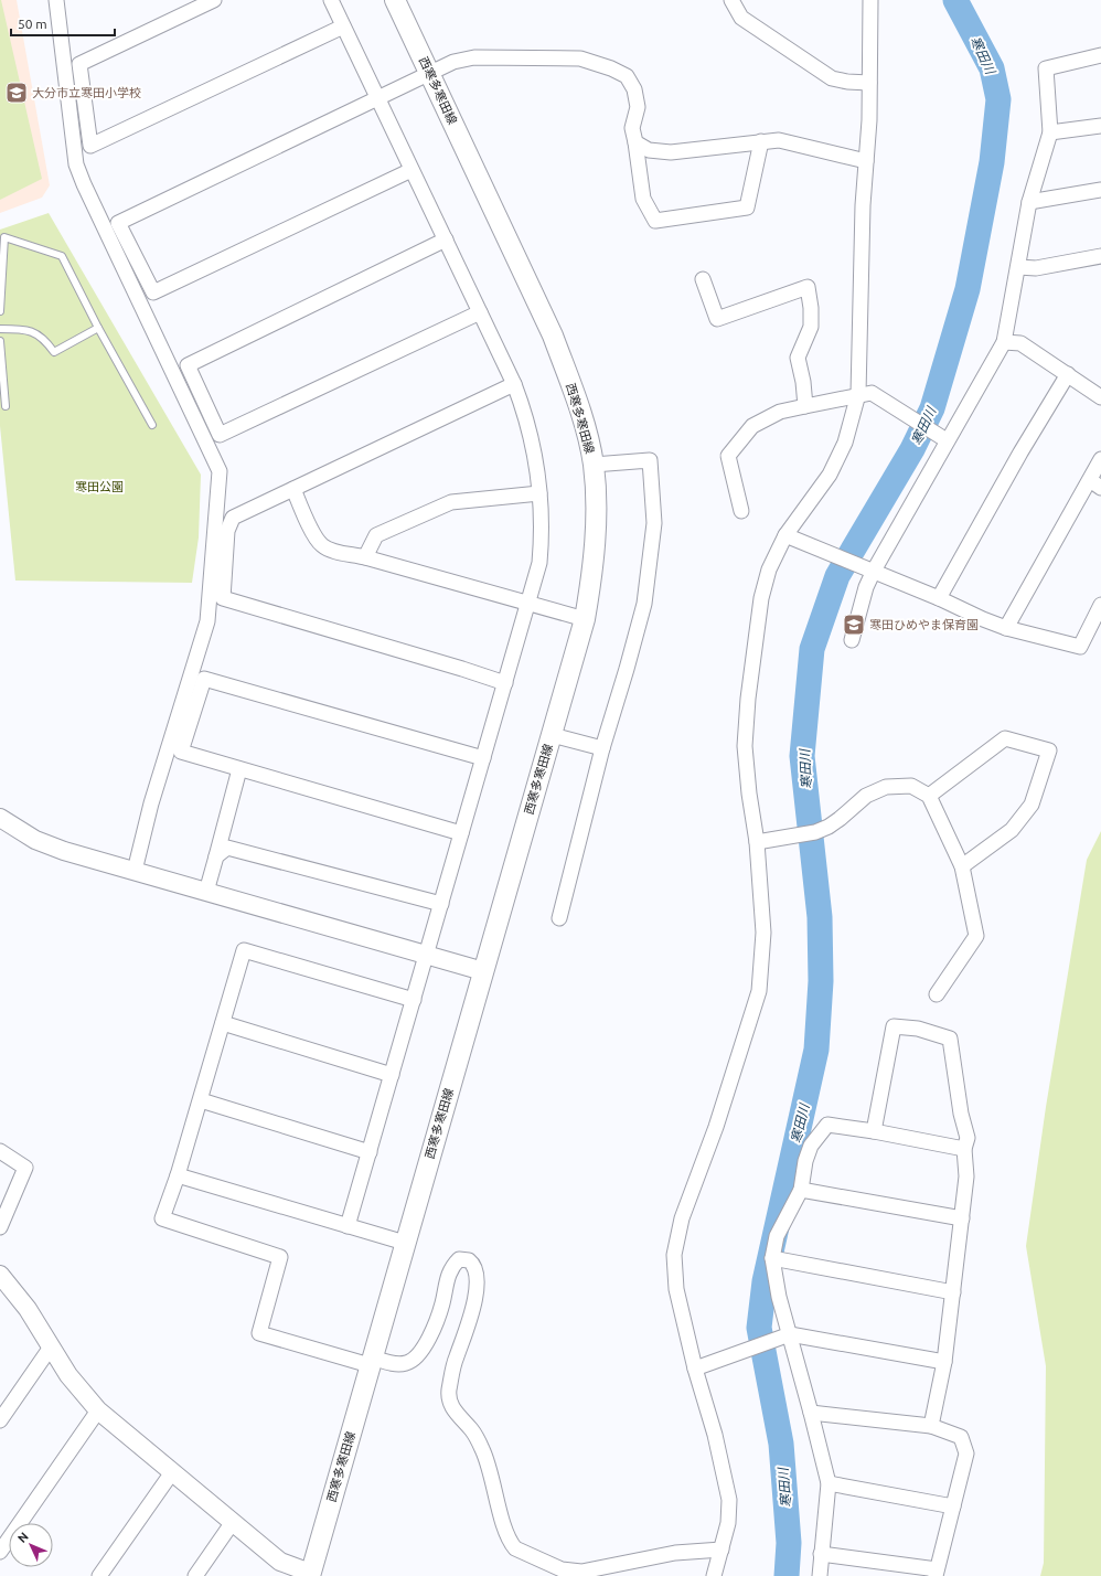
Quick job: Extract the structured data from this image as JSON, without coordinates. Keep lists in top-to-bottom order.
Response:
{
  "streets": {
    "main road": ["西寒多寒田線"]
  },
  "water": ["寒田川"],
  "parks": ["寒田公園"],
  "places": {
    "school or university": ["大分市立寒田小学校", "寒田ひめやま保育園"]
  },
  "scale_bar": "50 m",
  "north": "top left"
}
